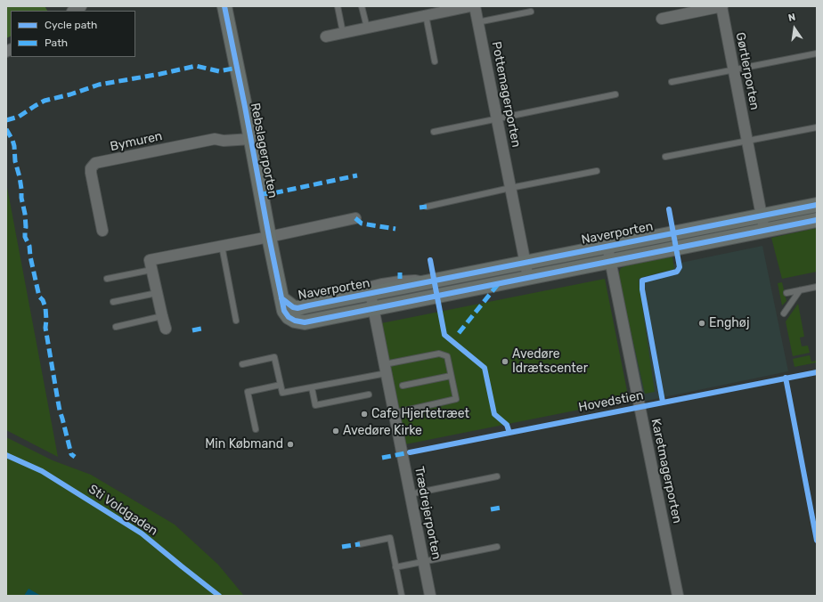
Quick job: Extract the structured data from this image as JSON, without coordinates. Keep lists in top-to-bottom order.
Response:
{
  "streets": {
    "street": [
      "Gørtlerporten",
      "Pottemagerporten",
      "Bymuren",
      "Rebslagerporten",
      "Naverporten",
      "Karetmagerporten",
      "Trædrejerporten"
    ],
    "cycle path": ["Hovedstien", "Sti Voldgaden"]
  },
  "crossings": [
    ["Gørtlerporten", "Naverporten"],
    ["Pottemagerporten", "Naverporten"],
    ["Bymuren", "Rebslagerporten"],
    ["Rebslagerporten", "Naverporten"],
    ["Naverporten", "Karetmagerporten"],
    ["Naverporten", "Trædrejerporten"]
  ],
  "places": [
    "Enghøj",
    "Avedøre Idrætscenter",
    "Cafe Hjertetræet",
    "Avedøre Kirke",
    "Min Købmand"
  ],
  "legend": ["Cycle path", "Path"],
  "north": "top"
}
